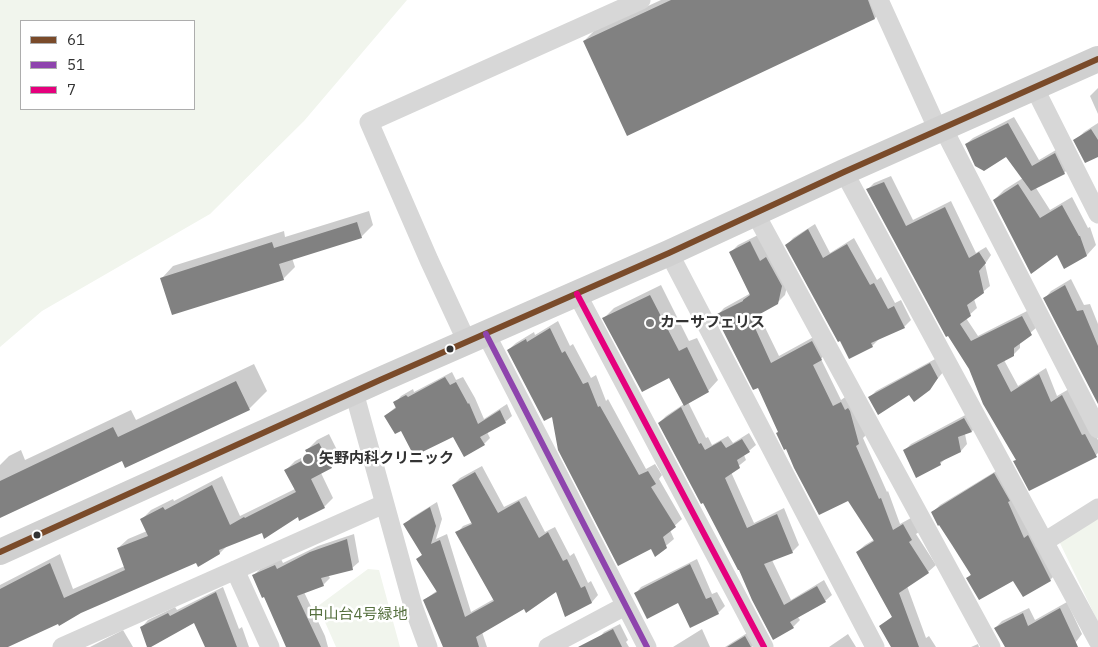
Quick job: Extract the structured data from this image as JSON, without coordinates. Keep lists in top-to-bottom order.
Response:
{
  "parks": ["中山台4号緑地"],
  "places": ["カーサフェリス", "矢野内科クリニック"],
  "lines": ["transit line 61", "transit line 7", "transit line 51"],
  "legend": ["61", "51", "7"]
}
